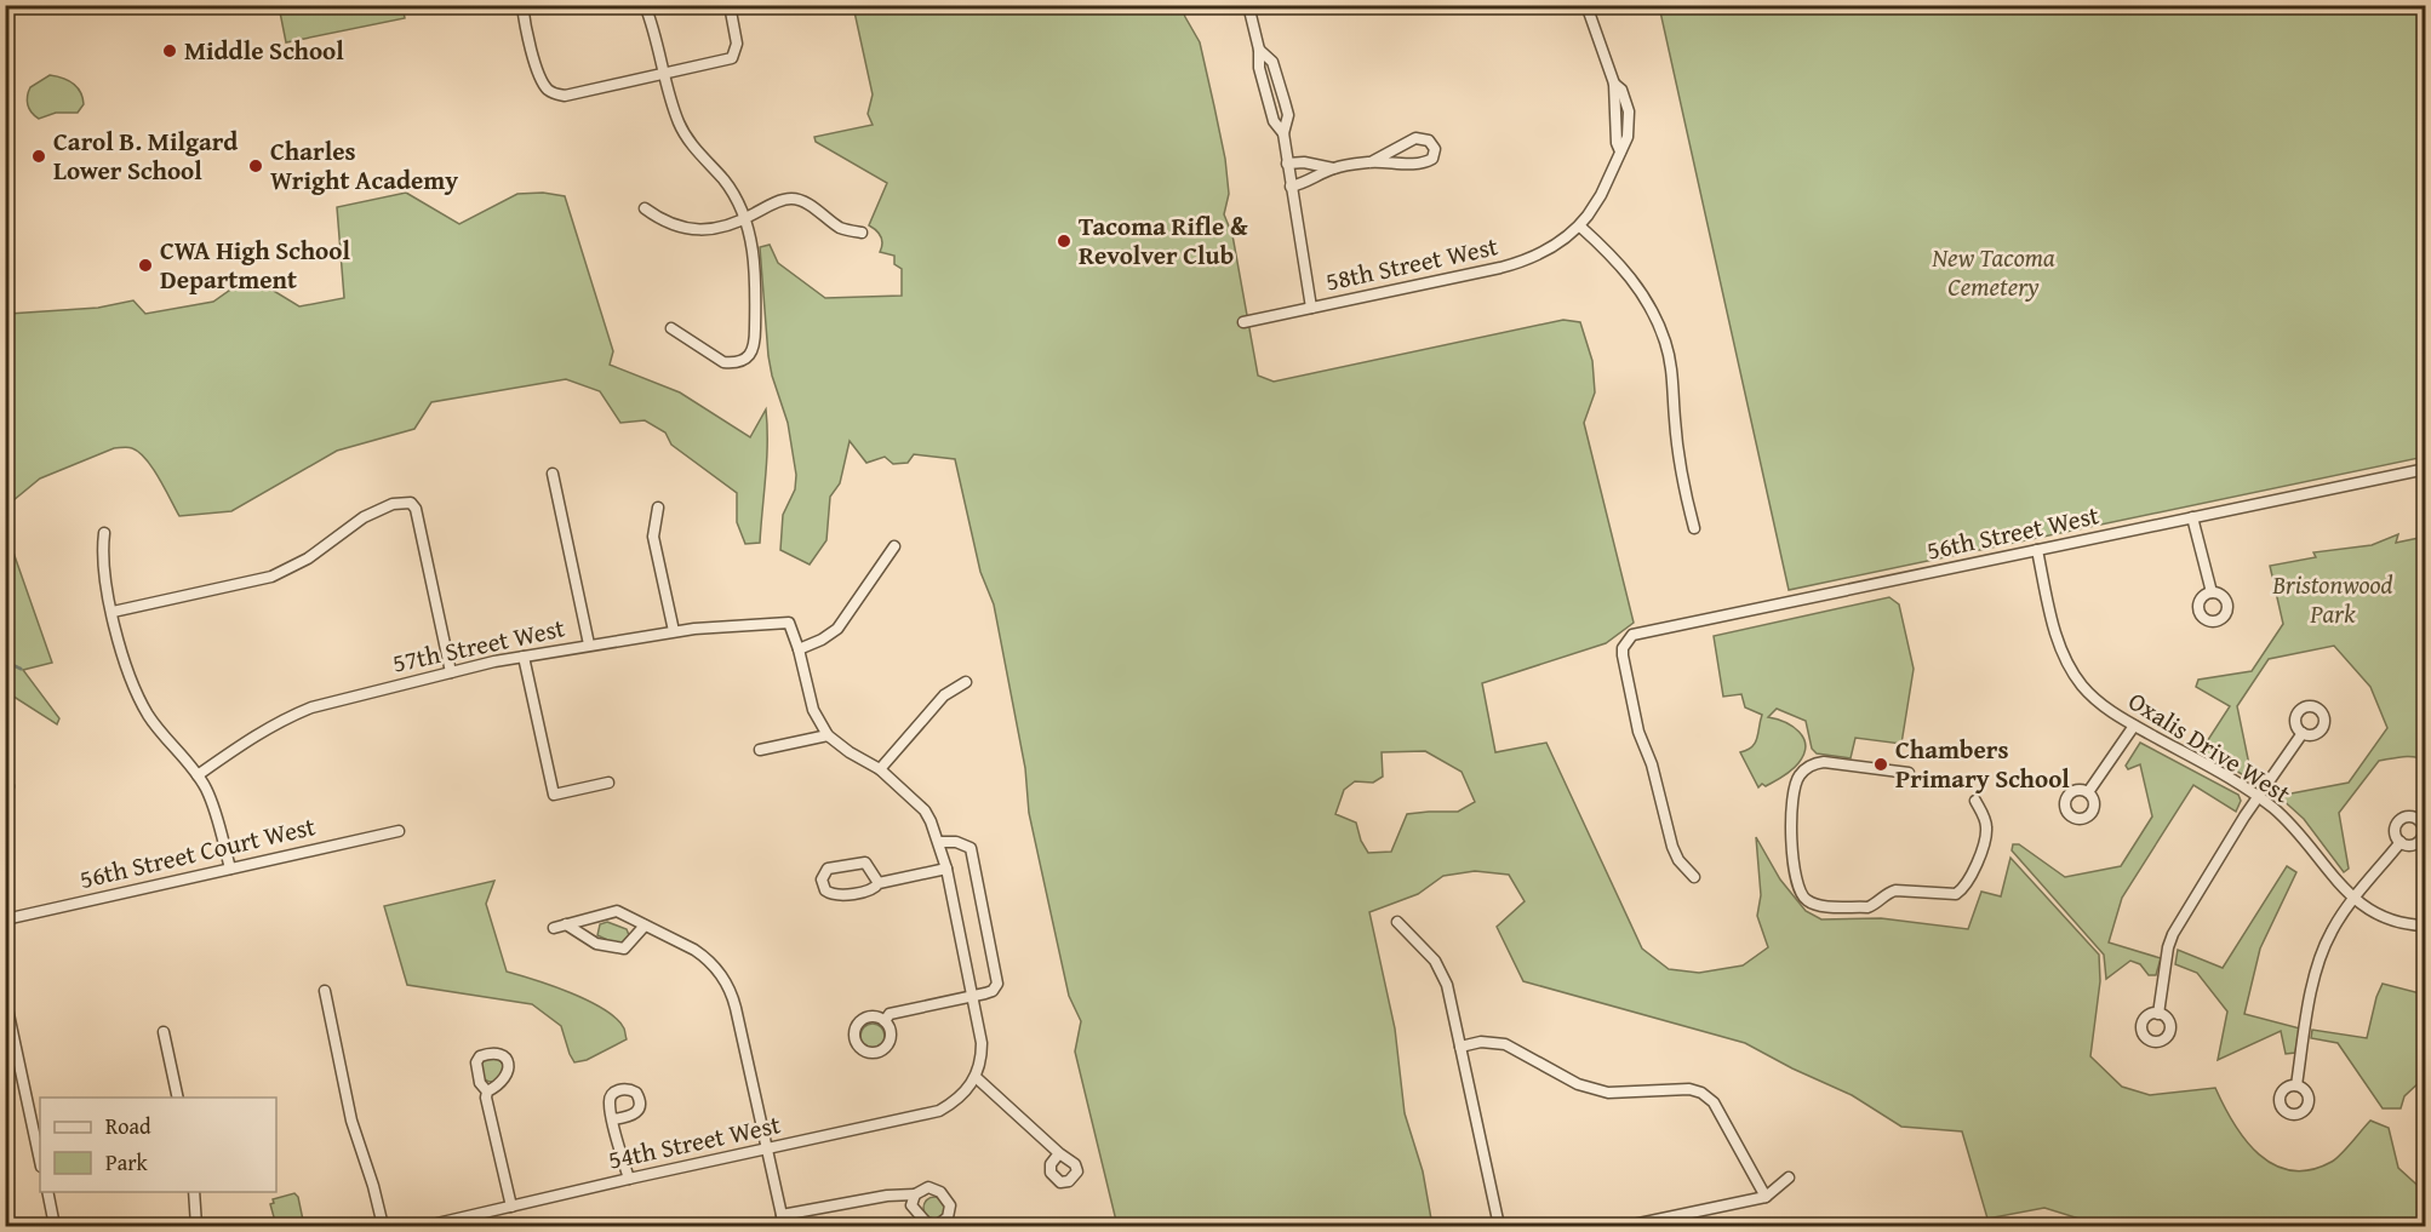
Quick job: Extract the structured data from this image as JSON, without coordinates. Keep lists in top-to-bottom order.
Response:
{
  "streets": {
    "street": [
      "58th Street West",
      "56th Street West",
      "57th Street West",
      "Oxalis Drive West",
      "56th Street Court West",
      "54th Street West"
    ]
  },
  "crossings": [
    ["56th Street West", "Oxalis Drive West"]
  ],
  "parks": ["New Tacoma Cemetery", "Bristonwood Park"],
  "places": [
    "Middle School",
    "Carol B. Milgard Lower School",
    "Charles Wright Academy",
    "Tacoma Rifle & Revolver Club",
    "CWA High School Department",
    "Chambers Primary School"
  ],
  "legend": ["Road", "Park"]
}
